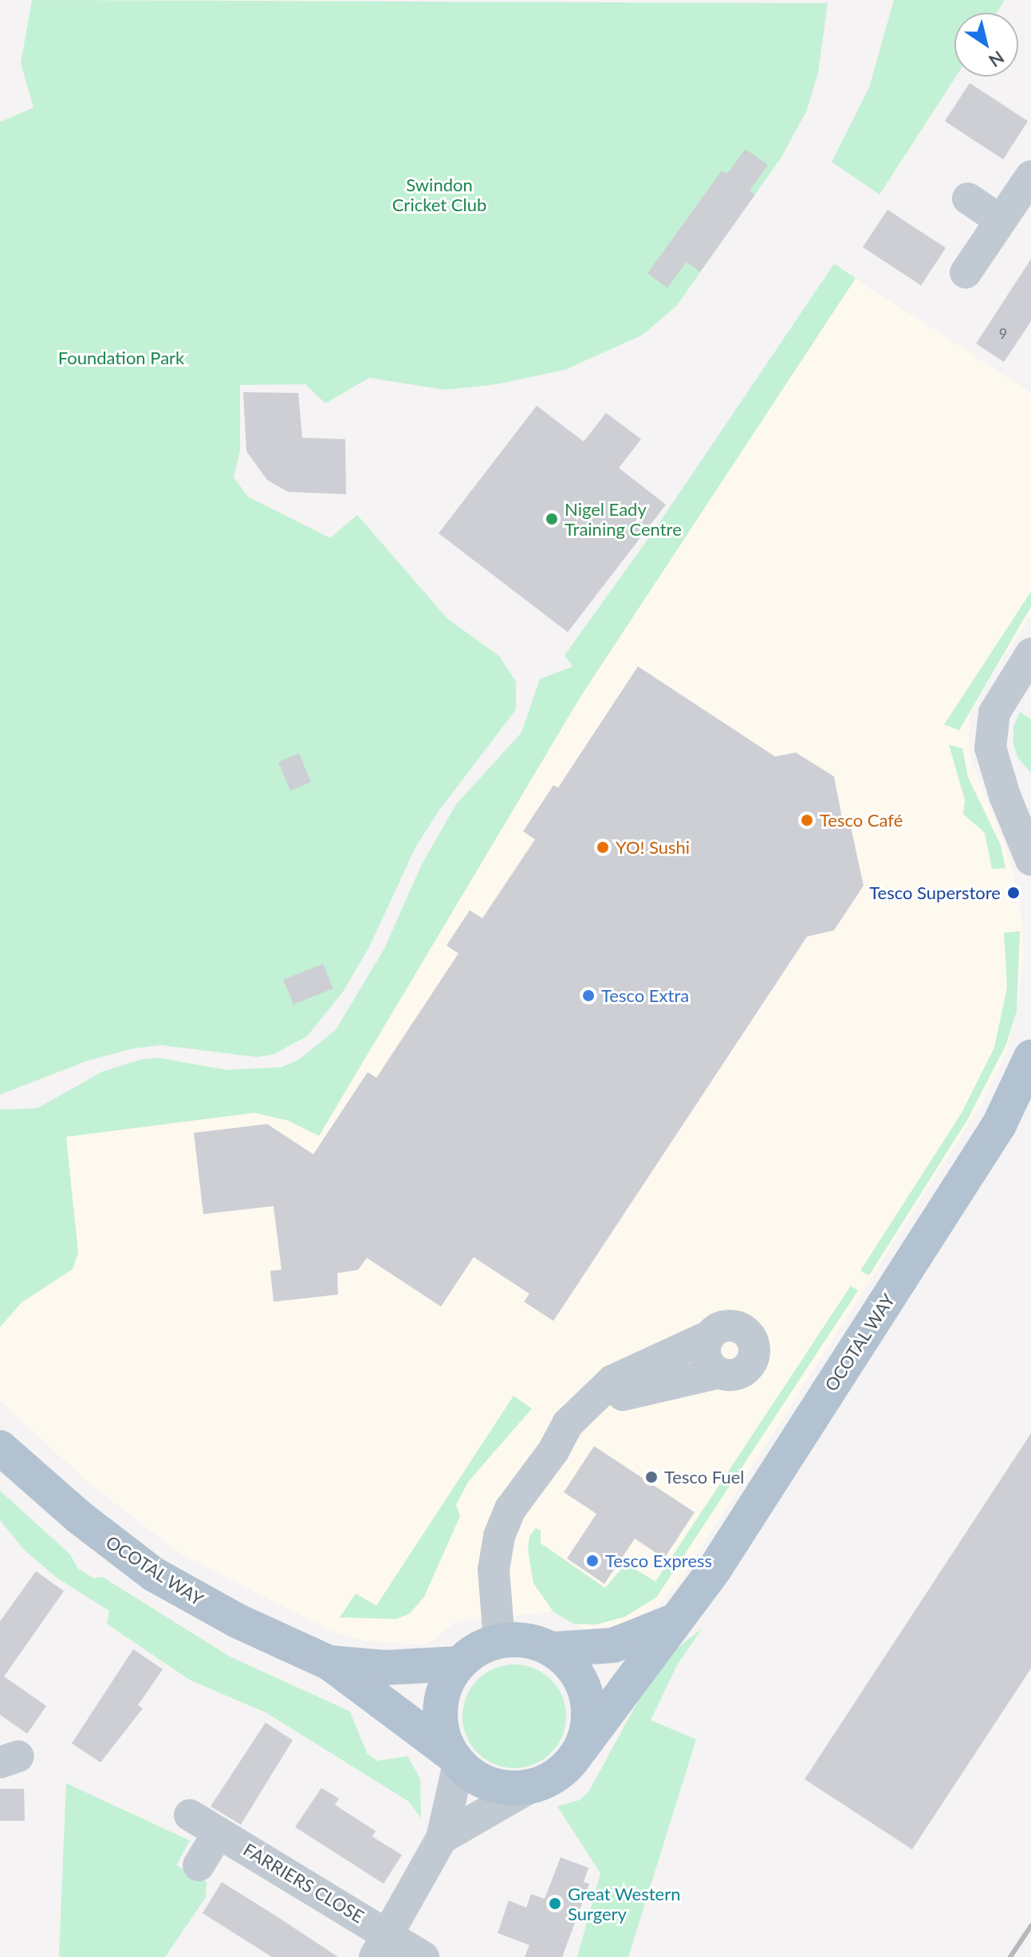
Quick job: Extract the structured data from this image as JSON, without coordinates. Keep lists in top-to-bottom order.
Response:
{
  "streets": {
    "main road": ["OCOTAL WAY"],
    "street": ["FARRIERS CLOSE"]
  },
  "parks": ["Swindon Cricket Club", "Foundation Park"],
  "places": [
    "Nigel Eady Training Centre",
    "Tesco Café",
    "YO! Sushi",
    "Tesco Superstore",
    "Tesco Extra",
    "Tesco Fuel",
    "Tesco Express",
    "Great Western Surgery"
  ],
  "house_numbers": ["9"],
  "north": "bottom right"
}
